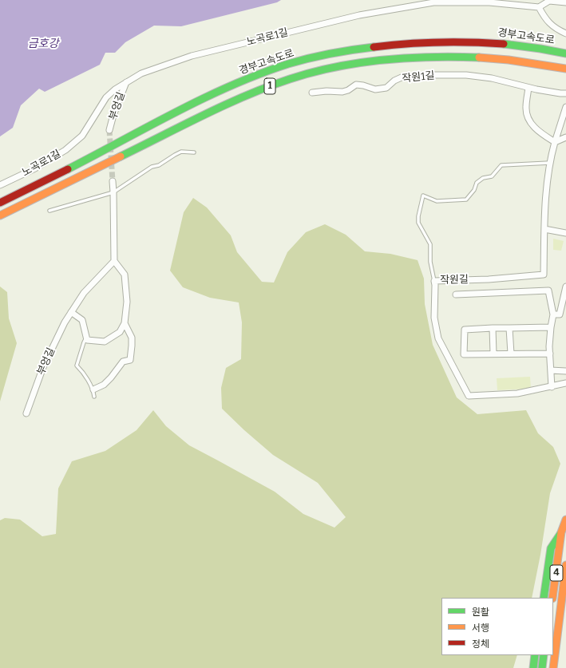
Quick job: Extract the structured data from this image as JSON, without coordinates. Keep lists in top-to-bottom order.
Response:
{
  "streets": {
    "main road": ["경부고속도로", "1", "4"],
    "street": [
      "노곡로1길",
      "작원1길",
      "부엉길",
      "작원길"
    ]
  },
  "crossings": [
    ["노곡로1길", "부엉길"]
  ],
  "water": ["금호강"],
  "legend": ["원활", "서행", "정체"]
}
